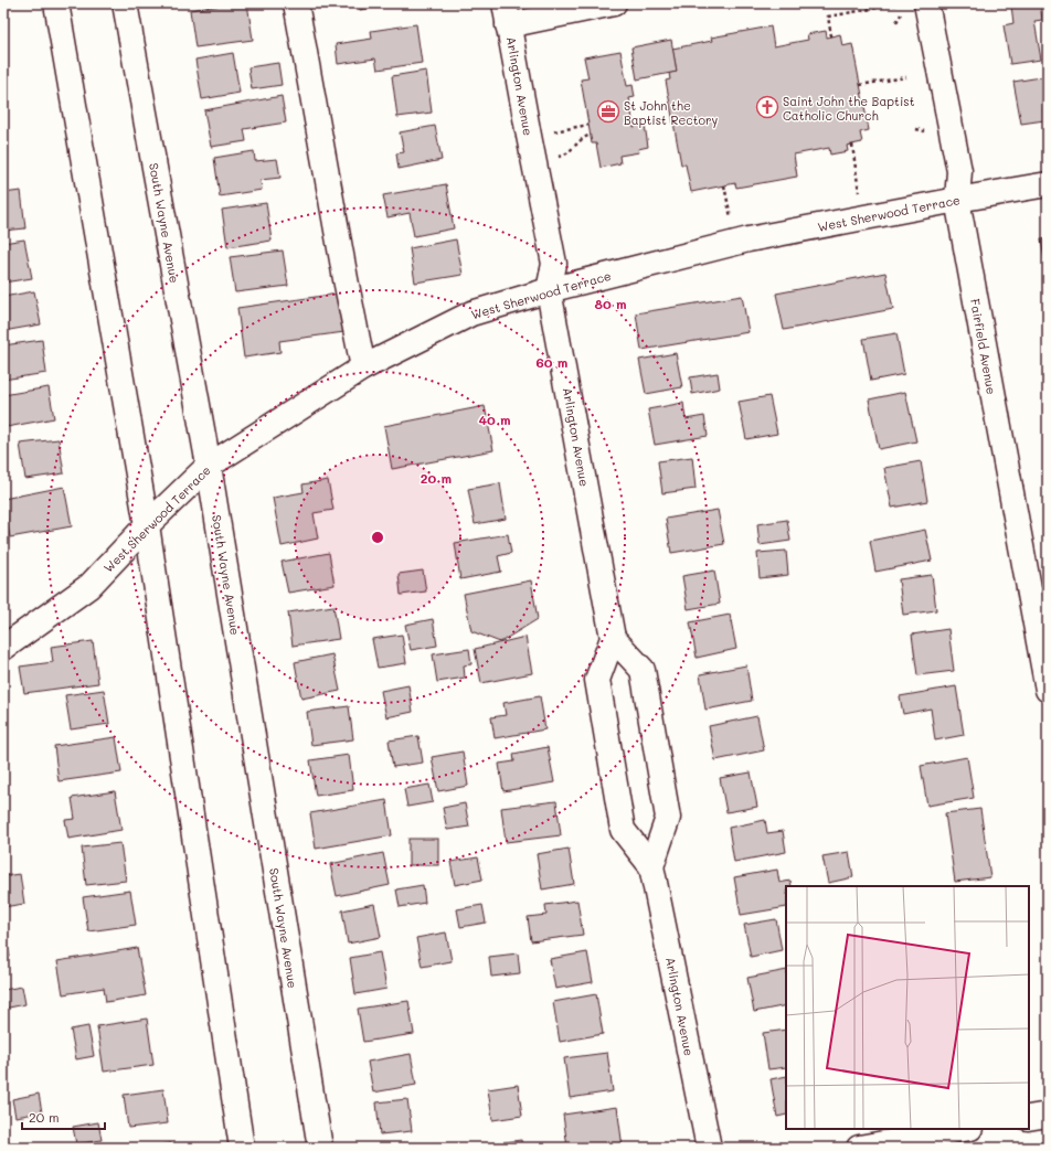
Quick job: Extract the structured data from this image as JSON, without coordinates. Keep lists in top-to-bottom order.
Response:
{
  "streets": {
    "street": [
      "Arlington Avenue",
      "West Sherwood Terrace",
      "South Wayne Avenue",
      "Fairfield Avenue"
    ]
  },
  "crossings": [
    ["Arlington Avenue", "West Sherwood Terrace"],
    ["West Sherwood Terrace", "South Wayne Avenue"],
    ["West Sherwood Terrace", "Fairfield Avenue"]
  ],
  "places": {
    "church": ["Saint John the Baptist Catholic Church"],
    "office": ["St John the Baptist Rectory"]
  },
  "scale_bar": "20 m",
  "rings": [
    "80 m",
    "60 m",
    "40 m",
    "20 m"
  ]
}
